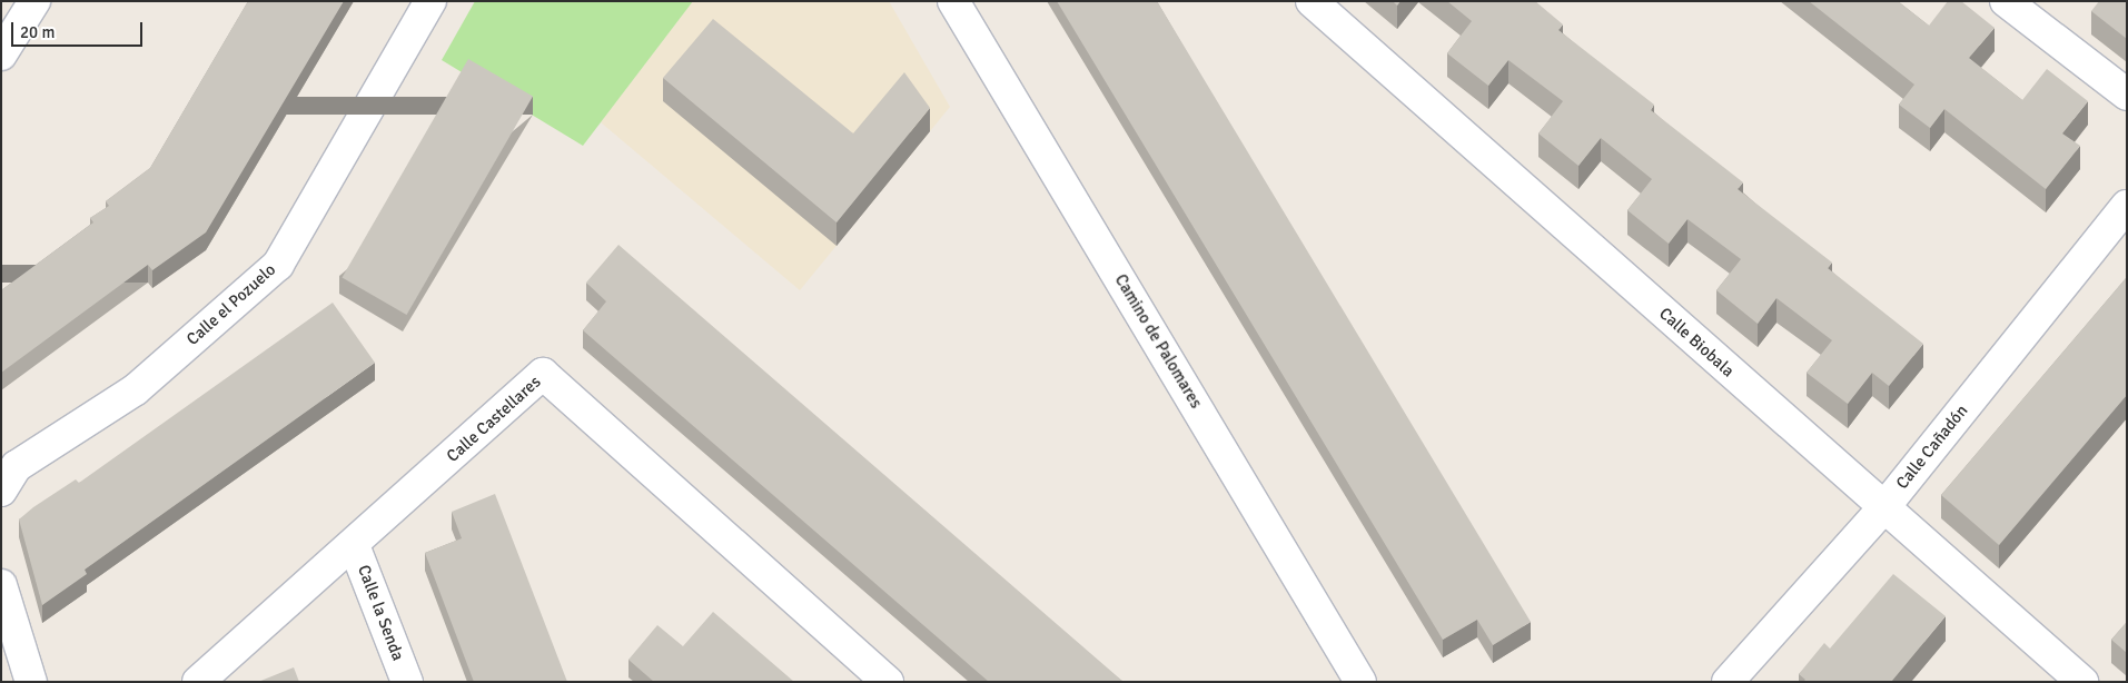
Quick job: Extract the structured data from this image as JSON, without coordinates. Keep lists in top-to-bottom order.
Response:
{
  "streets": {
    "street": [
      "Calle el Pozuelo",
      "Camino de Palomares",
      "Calle Biobala",
      "Calle Castellares",
      "Calle Cañadón",
      "Calle la Senda"
    ]
  },
  "crossings": [
    ["Calle Biobala", "Calle Cañadón"],
    ["Calle Castellares", "Calle la Senda"]
  ],
  "scale_bar": "20 m"
}
